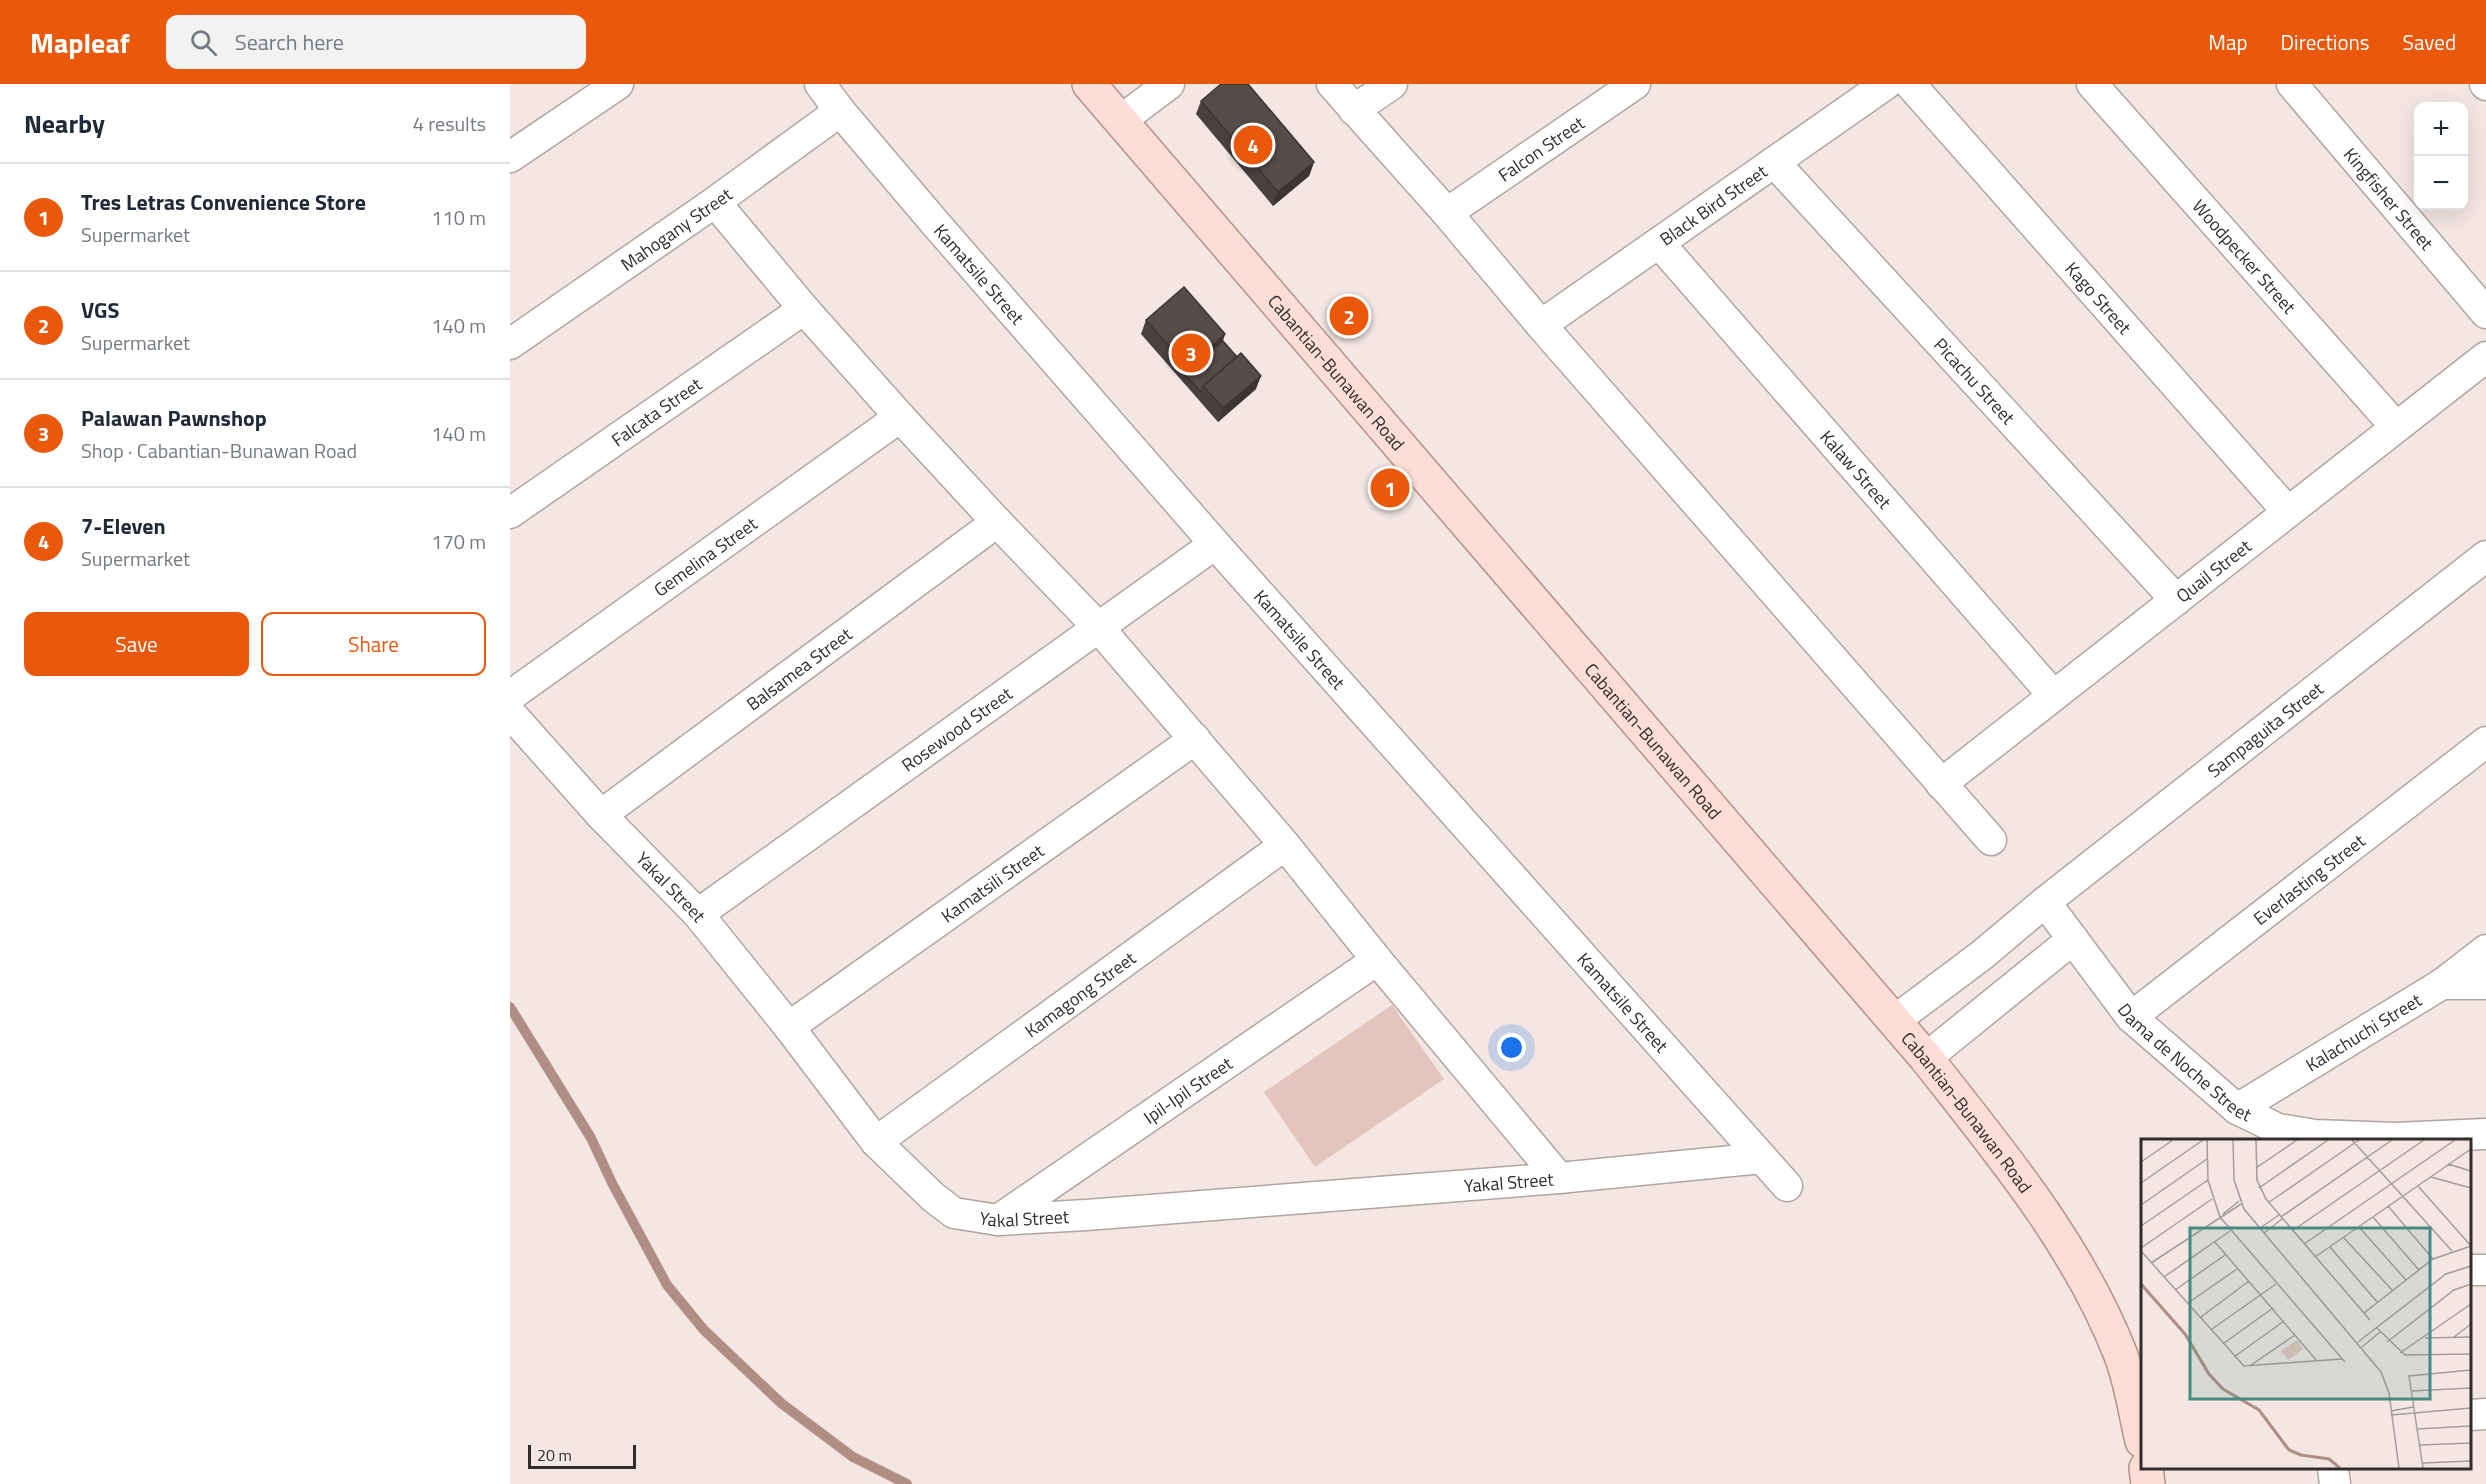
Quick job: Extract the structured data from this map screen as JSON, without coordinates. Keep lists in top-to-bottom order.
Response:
{
  "streets": {
    "main road": ["Cabantian-Bunawan Road"],
    "street": [
      "Falcon Street",
      "Kingfisher Street",
      "Black Bird Street",
      "Mahogany Street",
      "Woodpecker Street",
      "Kamatsile Street",
      "Kago Street",
      "Picachu Street",
      "Falcata Street",
      "Kalaw Street",
      "Gemelina Street",
      "Quail Street",
      "Balsamea Street",
      "Sampaguita Street",
      "Rosewood Street",
      "Everlasting Street",
      "Kamatsili Street",
      "Yakal Street",
      "Kamagong Street",
      "Kalachuchi Street",
      "Dama de Noche Street",
      "Ipil-Ipil Street"
    ]
  },
  "crossings": [
    ["Black Bird Street", "Picachu Street"],
    ["Black Bird Street", "Kalaw Street"],
    ["Mahogany Street", "Kamatsile Street"],
    ["Woodpecker Street", "Quail Street"],
    ["Kamatsile Street", "Rosewood Street"],
    ["Kamatsile Street", "Yakal Street"],
    ["Kago Street", "Quail Street"],
    ["Cabantian-Bunawan Road", "Sampaguita Street"],
    ["Picachu Street", "Quail Street"],
    ["Kalaw Street", "Quail Street"],
    ["Balsamea Street", "Yakal Street"],
    ["Sampaguita Street", "Dama de Noche Street"],
    ["Rosewood Street", "Yakal Street"],
    ["Everlasting Street", "Dama de Noche Street"],
    ["Kamatsili Street", "Yakal Street"],
    ["Yakal Street", "Kamagong Street"],
    ["Yakal Street", "Ipil-Ipil Street"],
    ["Kalachuchi Street", "Dama de Noche Street"]
  ],
  "scale_bar": "20 m",
  "page": {
    "header": "Mapleaf",
    "search": "Search here",
    "nav": ["Map", "Directions", "Saved"],
    "heading": ["Nearby", "4 results"],
    "map_buttons": ["+", "−"],
    "pins": [
      "4",
      "2",
      "3",
      "1"
    ],
    "list": [
      {
        "mark": "1",
        "name": "Tres Letras Convenience Store",
        "note": "Supermarket",
        "value": "110 m"
      },
      {
        "mark": "2",
        "name": "VGS",
        "note": "Supermarket",
        "value": "140 m"
      },
      {
        "mark": "3",
        "name": "Palawan Pawnshop",
        "note": "Shop · Cabantian-Bunawan Road",
        "value": "140 m"
      },
      {
        "mark": "4",
        "name": "7-Eleven",
        "note": "Supermarket",
        "value": "170 m"
      }
    ],
    "buttons": ["Save", "Share"],
    "scale": "20 m"
  }
}
